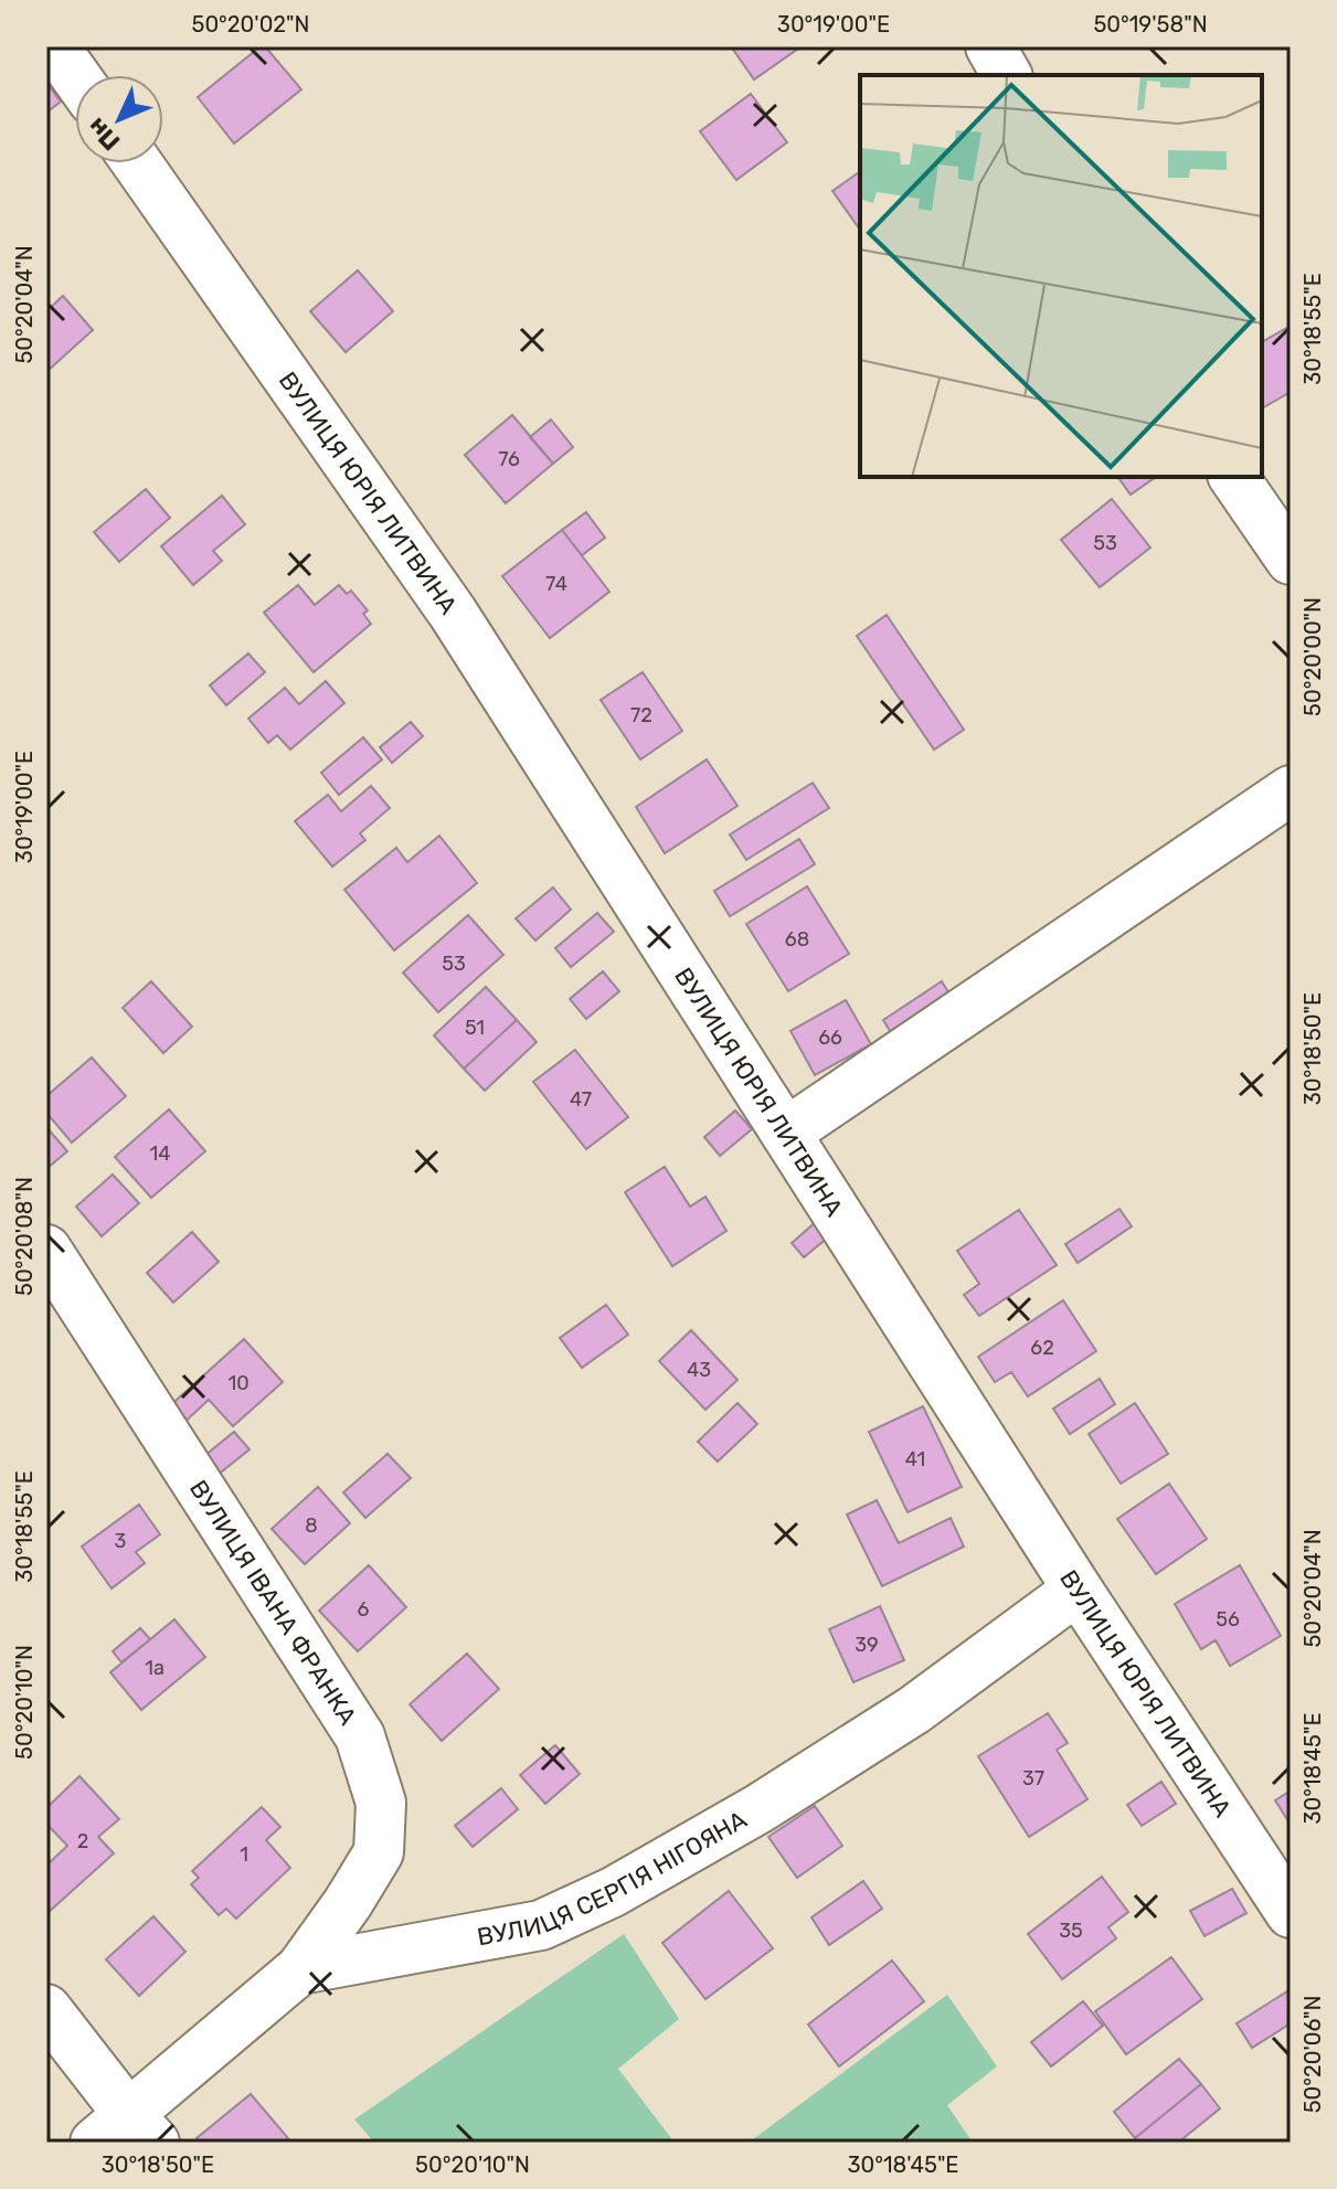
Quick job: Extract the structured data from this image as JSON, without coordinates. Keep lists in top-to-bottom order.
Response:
{
  "streets": {
    "street": ["ВУЛИЦЯ ЮРІЯ ЛИТВИНА", "ВУЛИЦЯ ІВАНА ФРАНКА", "ВУЛИЦЯ СЕРГІЯ НІГОЯНА"]
  },
  "crossings": [
    ["ВУЛИЦЯ ЮРІЯ ЛИТВИНА", "ВУЛИЦЯ СЕРГІЯ НІГОЯНА"],
    ["ВУЛИЦЯ ІВАНА ФРАНКА", "ВУЛИЦЯ СЕРГІЯ НІГОЯНА"]
  ],
  "house_numbers": [
    "76",
    "53",
    "74",
    "72",
    "68",
    "53",
    "51",
    "66",
    "47",
    "14",
    "62",
    "43",
    "10",
    "41",
    "8",
    "3",
    "6",
    "56",
    "39",
    "1а",
    "37",
    "2",
    "1",
    "35"
  ],
  "north": "bottom left",
  "coordinates": [
    "50°20'02\"N",
    "30°19'00\"E",
    "50°19'58\"N",
    "50°20'04\"N",
    "30°18'55\"E",
    "50°20'00\"N",
    "30°18'50\"E",
    "50°20'08\"N",
    "50°20'10\"N",
    "30°18'45\"E",
    "50°20'06\"N"
  ]
}
